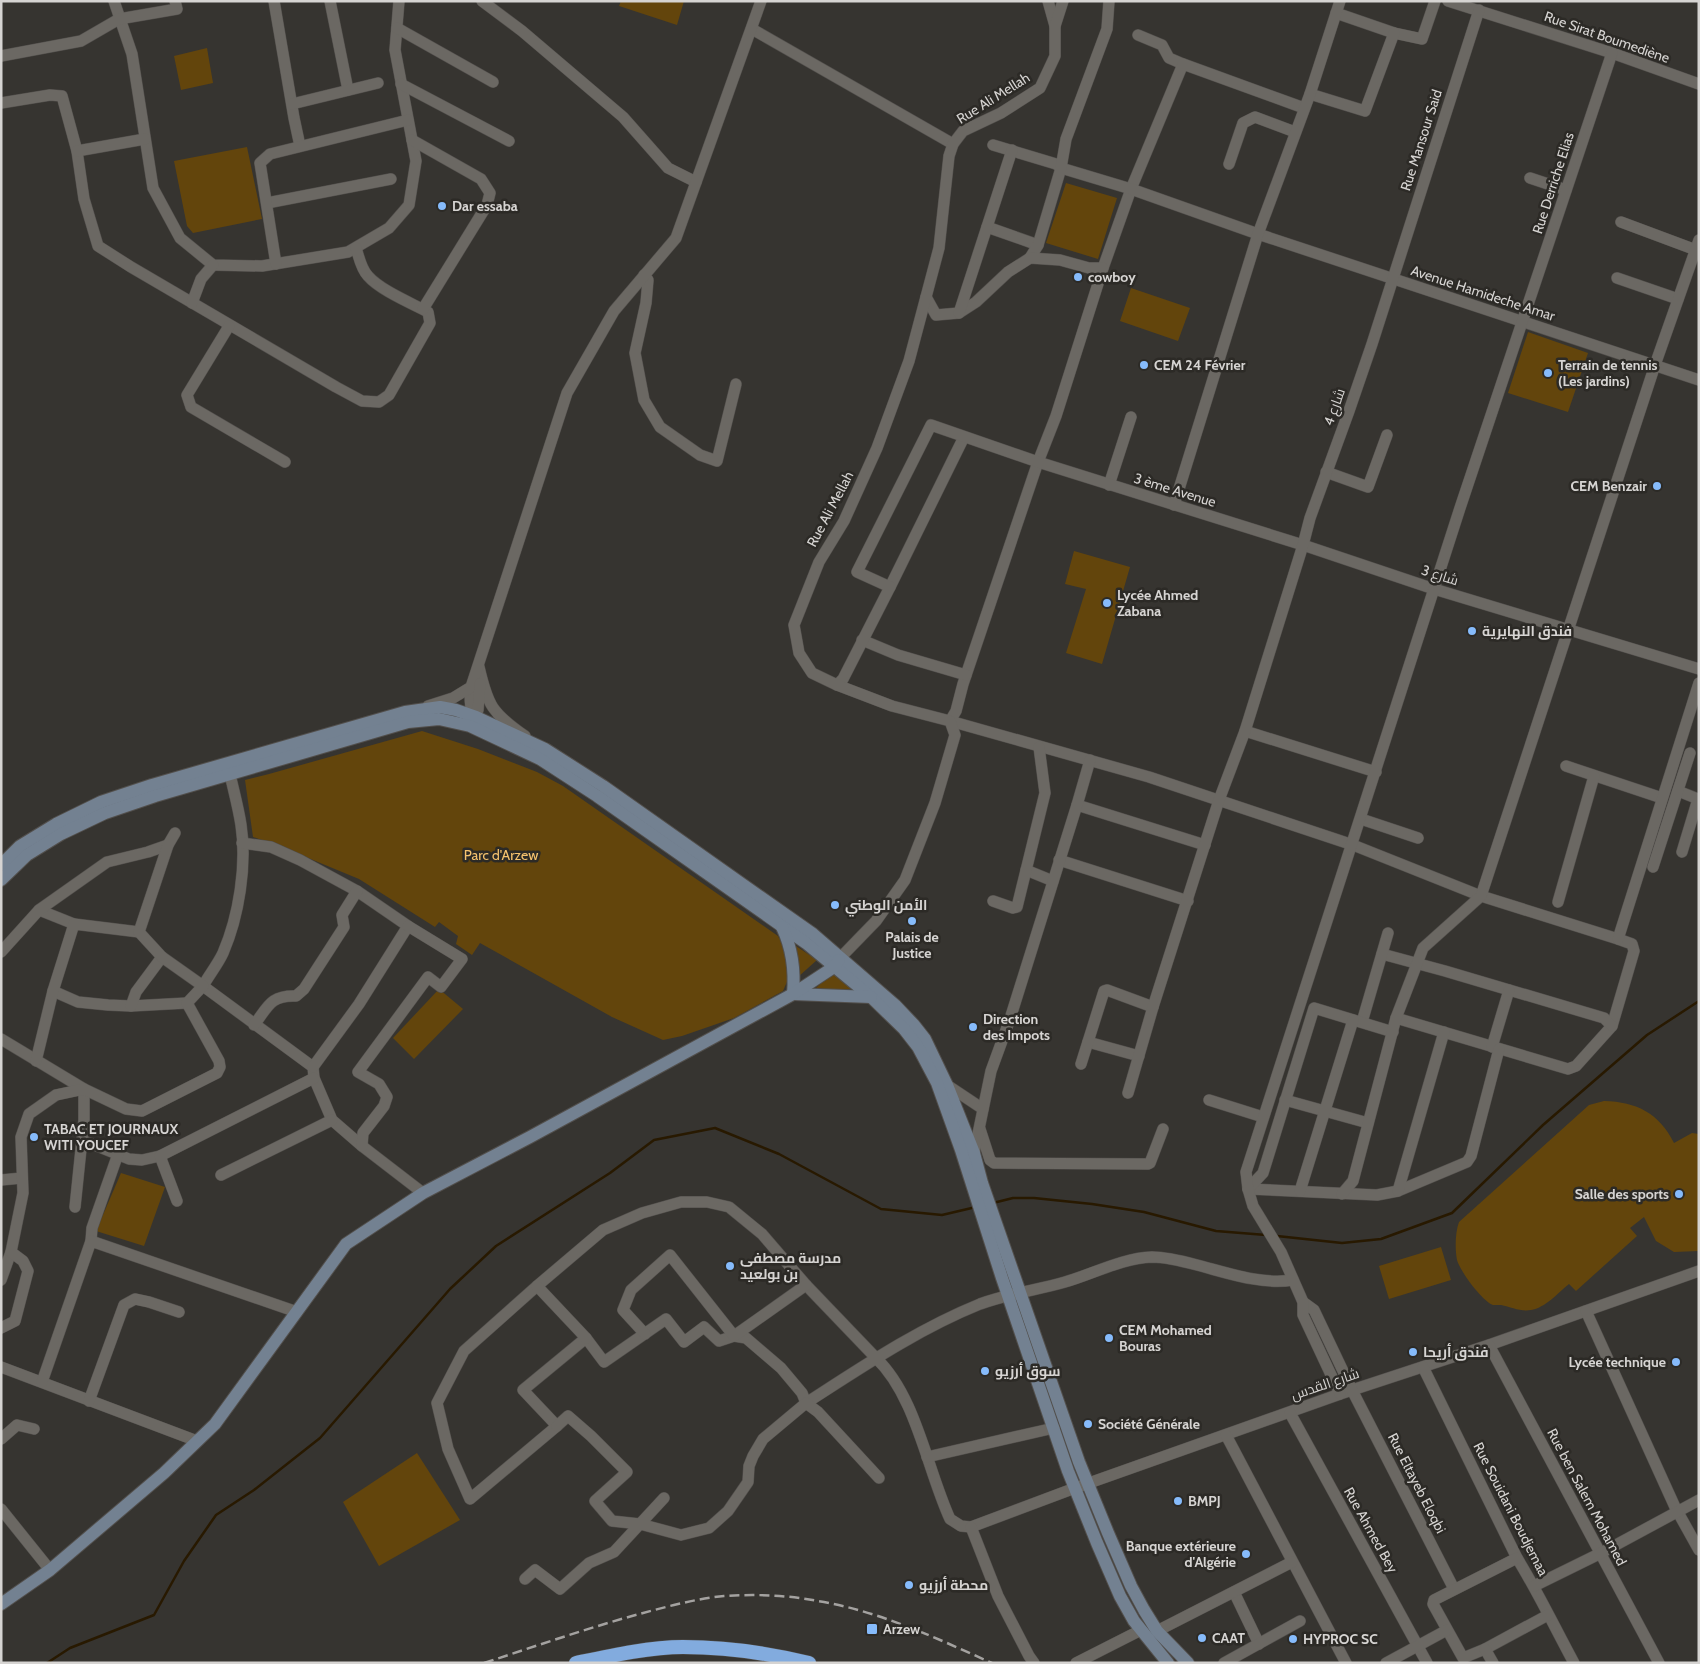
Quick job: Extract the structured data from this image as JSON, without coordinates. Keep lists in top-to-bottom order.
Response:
{
  "streets": {
    "street": [
      "Rue Sirat Boumediène",
      "Rue Ali Mellah",
      "Rue Mansour Said",
      "Rue Derriche Elias",
      "Avenue Hamideche Amar",
      "شارع 4",
      "3 ème Avenue",
      "شارع 3",
      "شارع القدس",
      "Rue Eltayeb Eloqbi",
      "Rue ben Salem Mohamed",
      "Rue Souidani Boudjemaa",
      "Rue Ahmed Bey"
    ]
  },
  "crossings": [
    ["Rue Sirat Boumediène", "Rue Mansour Said"],
    ["Rue Sirat Boumediène", "Rue Derriche Elias"],
    ["Rue Ali Mellah", "Rue Derriche Elias"],
    ["Rue Ali Mellah", "شارع 4"],
    ["Rue Mansour Said", "Avenue Hamideche Amar"],
    ["Rue Mansour Said", "شارع 4"],
    ["Rue Derriche Elias", "Avenue Hamideche Amar"],
    ["Rue Derriche Elias", "شارع 3"],
    ["Rue Derriche Elias", "Rue Eltayeb Eloqbi"],
    ["Avenue Hamideche Amar", "شارع 4"],
    ["شارع 4", "3 ème Avenue"],
    ["شارع 4", "شارع 3"],
    ["3 ème Avenue", "شارع 3"],
    ["شارع القدس", "Rue Eltayeb Eloqbi"],
    ["شارع القدس", "Rue ben Salem Mohamed"],
    ["شارع القدس", "Rue Souidani Boudjemaa"],
    ["شارع القدس", "Rue Ahmed Bey"]
  ],
  "parks": ["Parc d'Arzew"],
  "places": {
    "other": [
      "Dar essaba",
      "cowboy",
      "CEM 24 Février",
      "Terrain de tennis (Les jardins)",
      "CEM Benzair",
      "Lycée Ahmed Zabana",
      "فندق النهايرية",
      "الأمن الوطني",
      "Palais de Justice",
      "Direction des Impots",
      "TABAC ET JOURNAUX WITI YOUCEF",
      "Salle des sports",
      "مدرسة مصطفى بن بولعيد",
      "CEM Mohamed Bouras",
      "فندق أريحا",
      "Lycée technique",
      "سوق أرزيو",
      "Société Générale",
      "BMPJ",
      "Banque extérieure d'Algérie",
      "محطة أرزيو",
      "CAAT",
      "HYPROC SC"
    ],
    "transit": ["Arzew"]
  }
}
